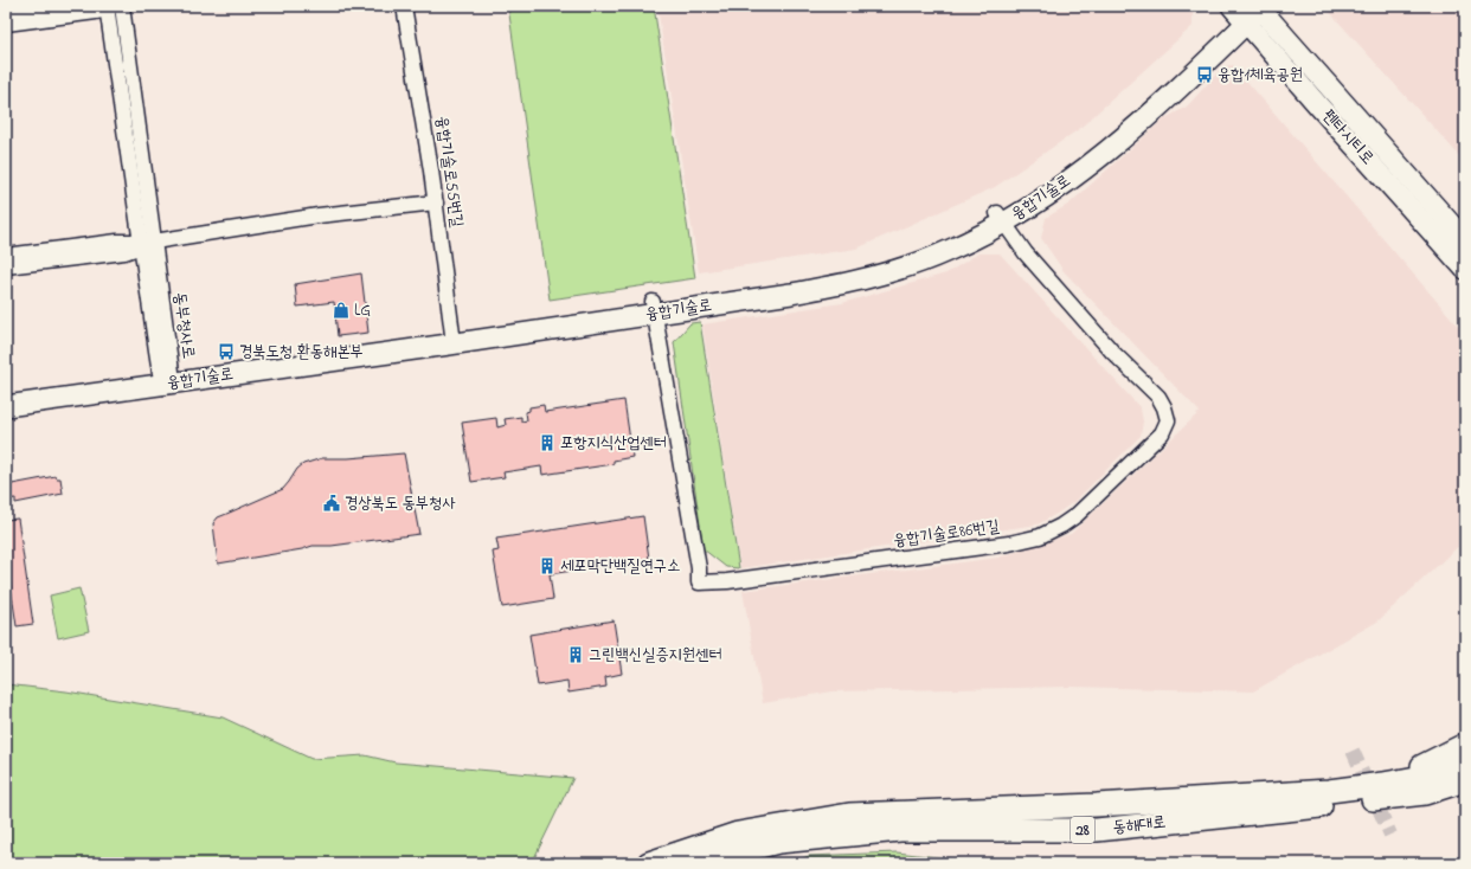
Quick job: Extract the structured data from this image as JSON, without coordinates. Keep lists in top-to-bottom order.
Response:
{
  "streets": {
    "main road": ["동해대로", "28"],
    "street": [
      "펜타시티로",
      "융합기술로55번길",
      "융합기술로",
      "동부청사로",
      "융합기술로86번길"
    ]
  },
  "crossings": [
    ["펜타시티로", "융합기술로"],
    ["융합기술로55번길", "융합기술로"],
    ["융합기술로", "동부청사로"],
    ["융합기술로", "융합기술로86번길"]
  ],
  "places": {
    "bus stop": ["융합1체육공원", "경북도청 환동해본부"],
    "shop": ["LG"],
    "building": ["포항지식산업센터", "세포막단백질연구소", "그린백신실증지원센터"],
    "public building": ["경상북도 동부청사"]
  }
}
